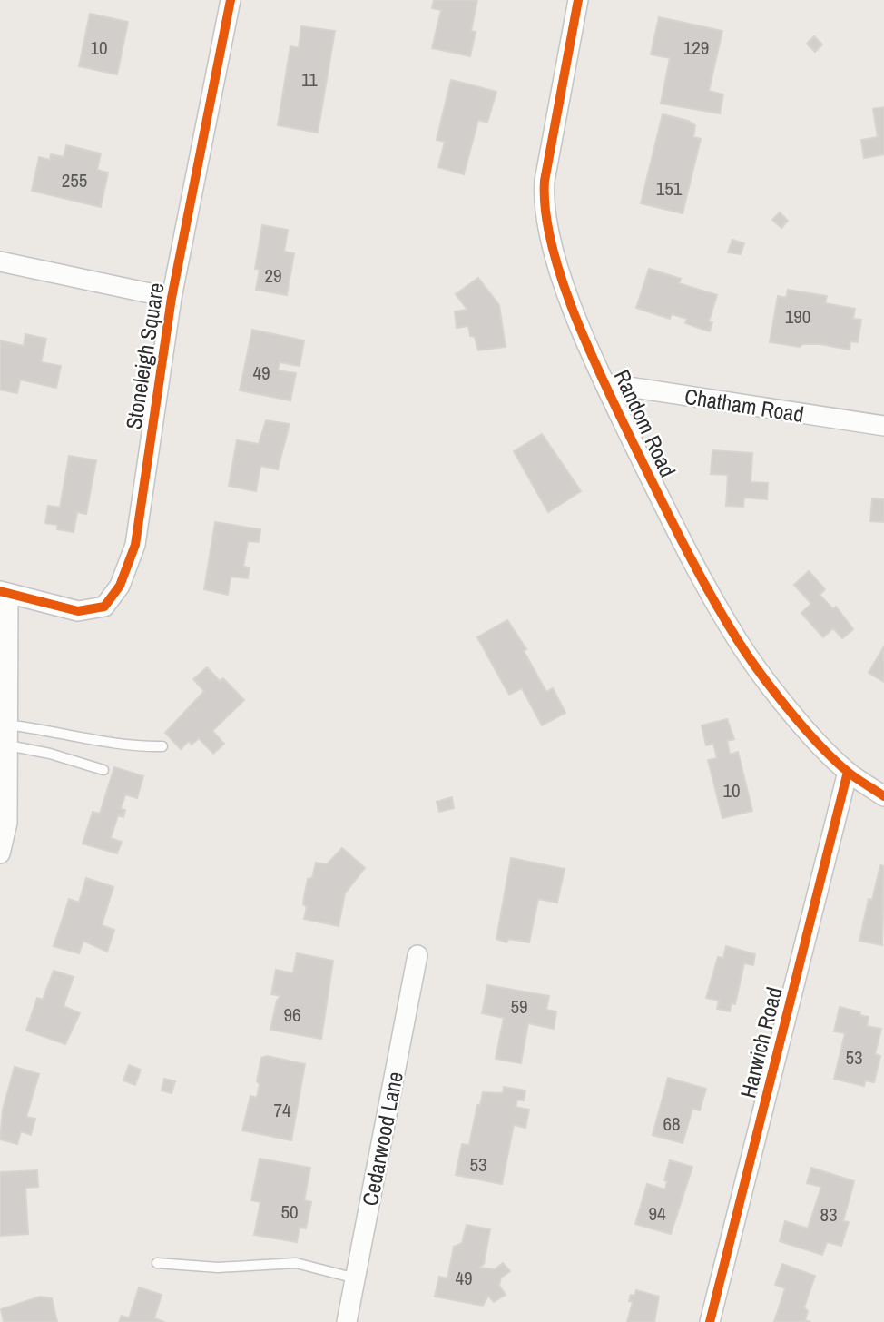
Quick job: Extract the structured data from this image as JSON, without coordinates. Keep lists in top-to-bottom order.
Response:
{
  "streets": {
    "street": [
      "Stoneleigh Square",
      "Chatham Road",
      "Random Road",
      "Harwich Road",
      "Cedarwood Lane"
    ]
  },
  "crossings": [
    ["Chatham Road", "Random Road"],
    ["Random Road", "Harwich Road"]
  ],
  "house_numbers": [
    "10",
    "129",
    "11",
    "255",
    "151",
    "29",
    "190",
    "49",
    "10",
    "59",
    "96",
    "53",
    "74",
    "68",
    "53",
    "50",
    "94",
    "83",
    "49"
  ]
}
